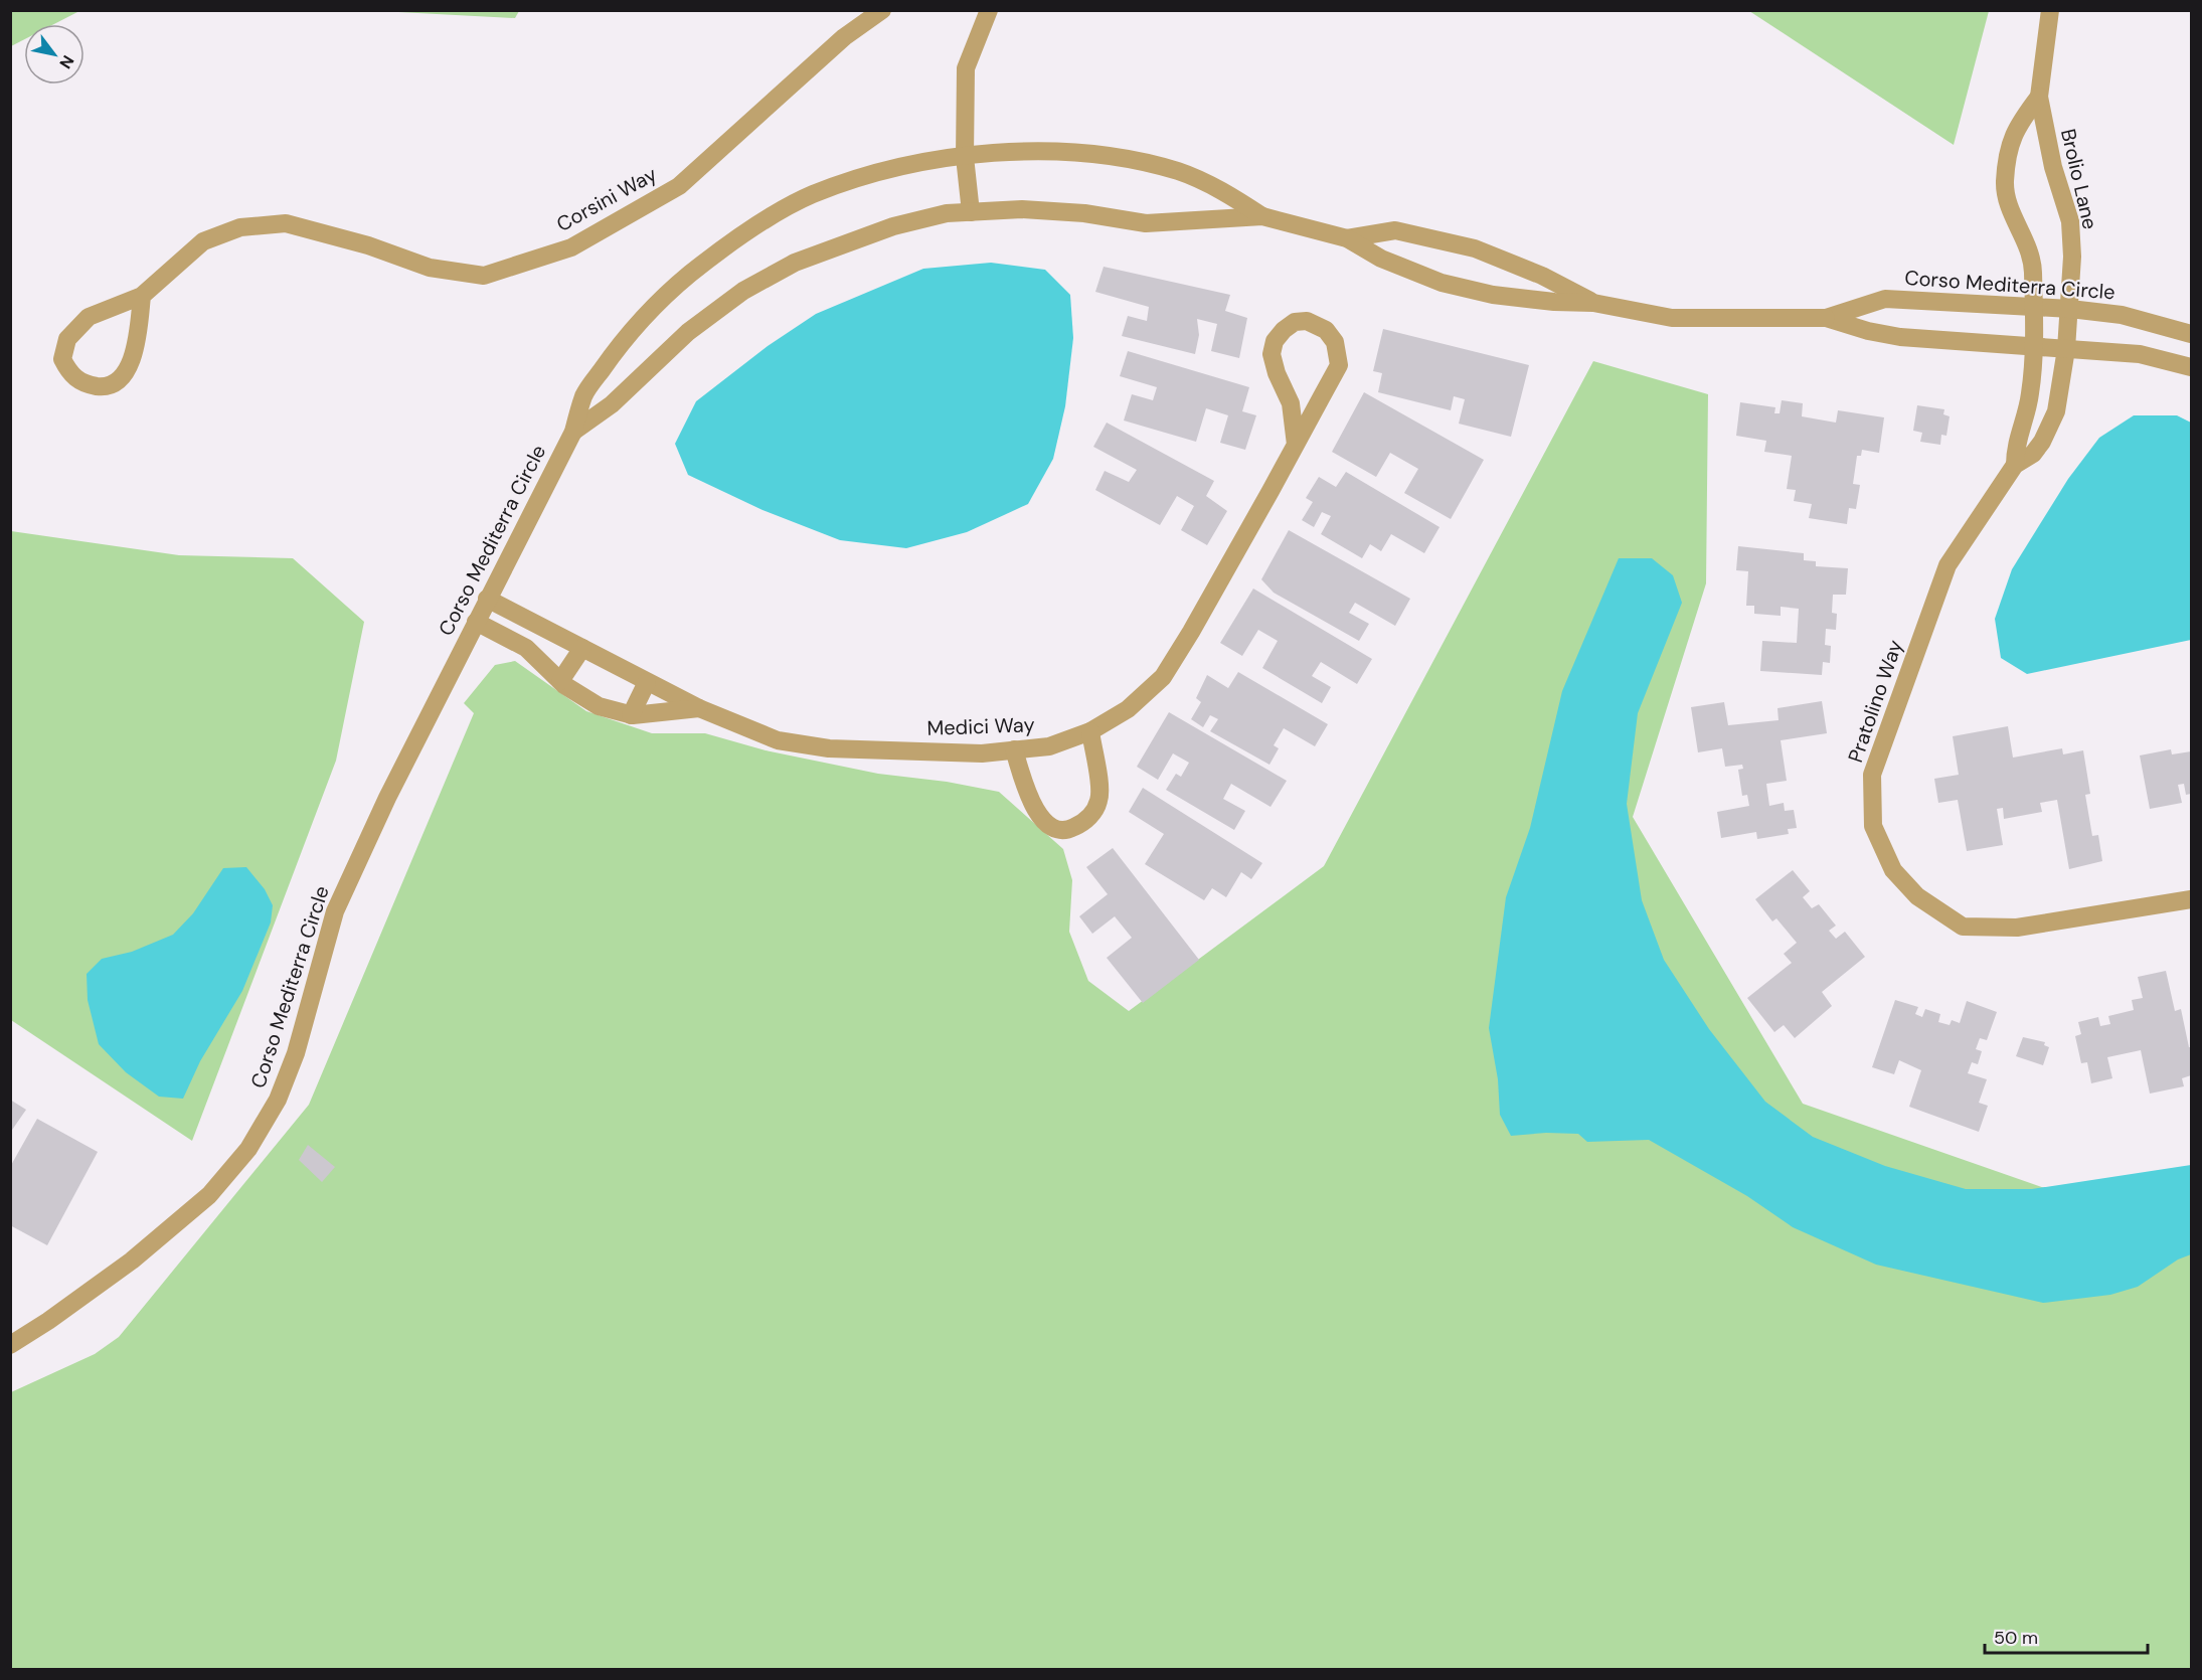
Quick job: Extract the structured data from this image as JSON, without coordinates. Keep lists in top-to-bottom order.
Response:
{
  "streets": {
    "street": [
      "Brolio Lane",
      "Corsini Way",
      "Corso Mediterra Circle",
      "Pratolino Way",
      "Medici Way"
    ]
  },
  "crossings": [
    ["Brolio Lane", "Corso Mediterra Circle"],
    ["Brolio Lane", "Pratolino Way"],
    ["Corso Mediterra Circle", "Pratolino Way"],
    ["Corso Mediterra Circle", "Medici Way"]
  ],
  "scale_bar": "50 m",
  "north": "bottom right"
}
